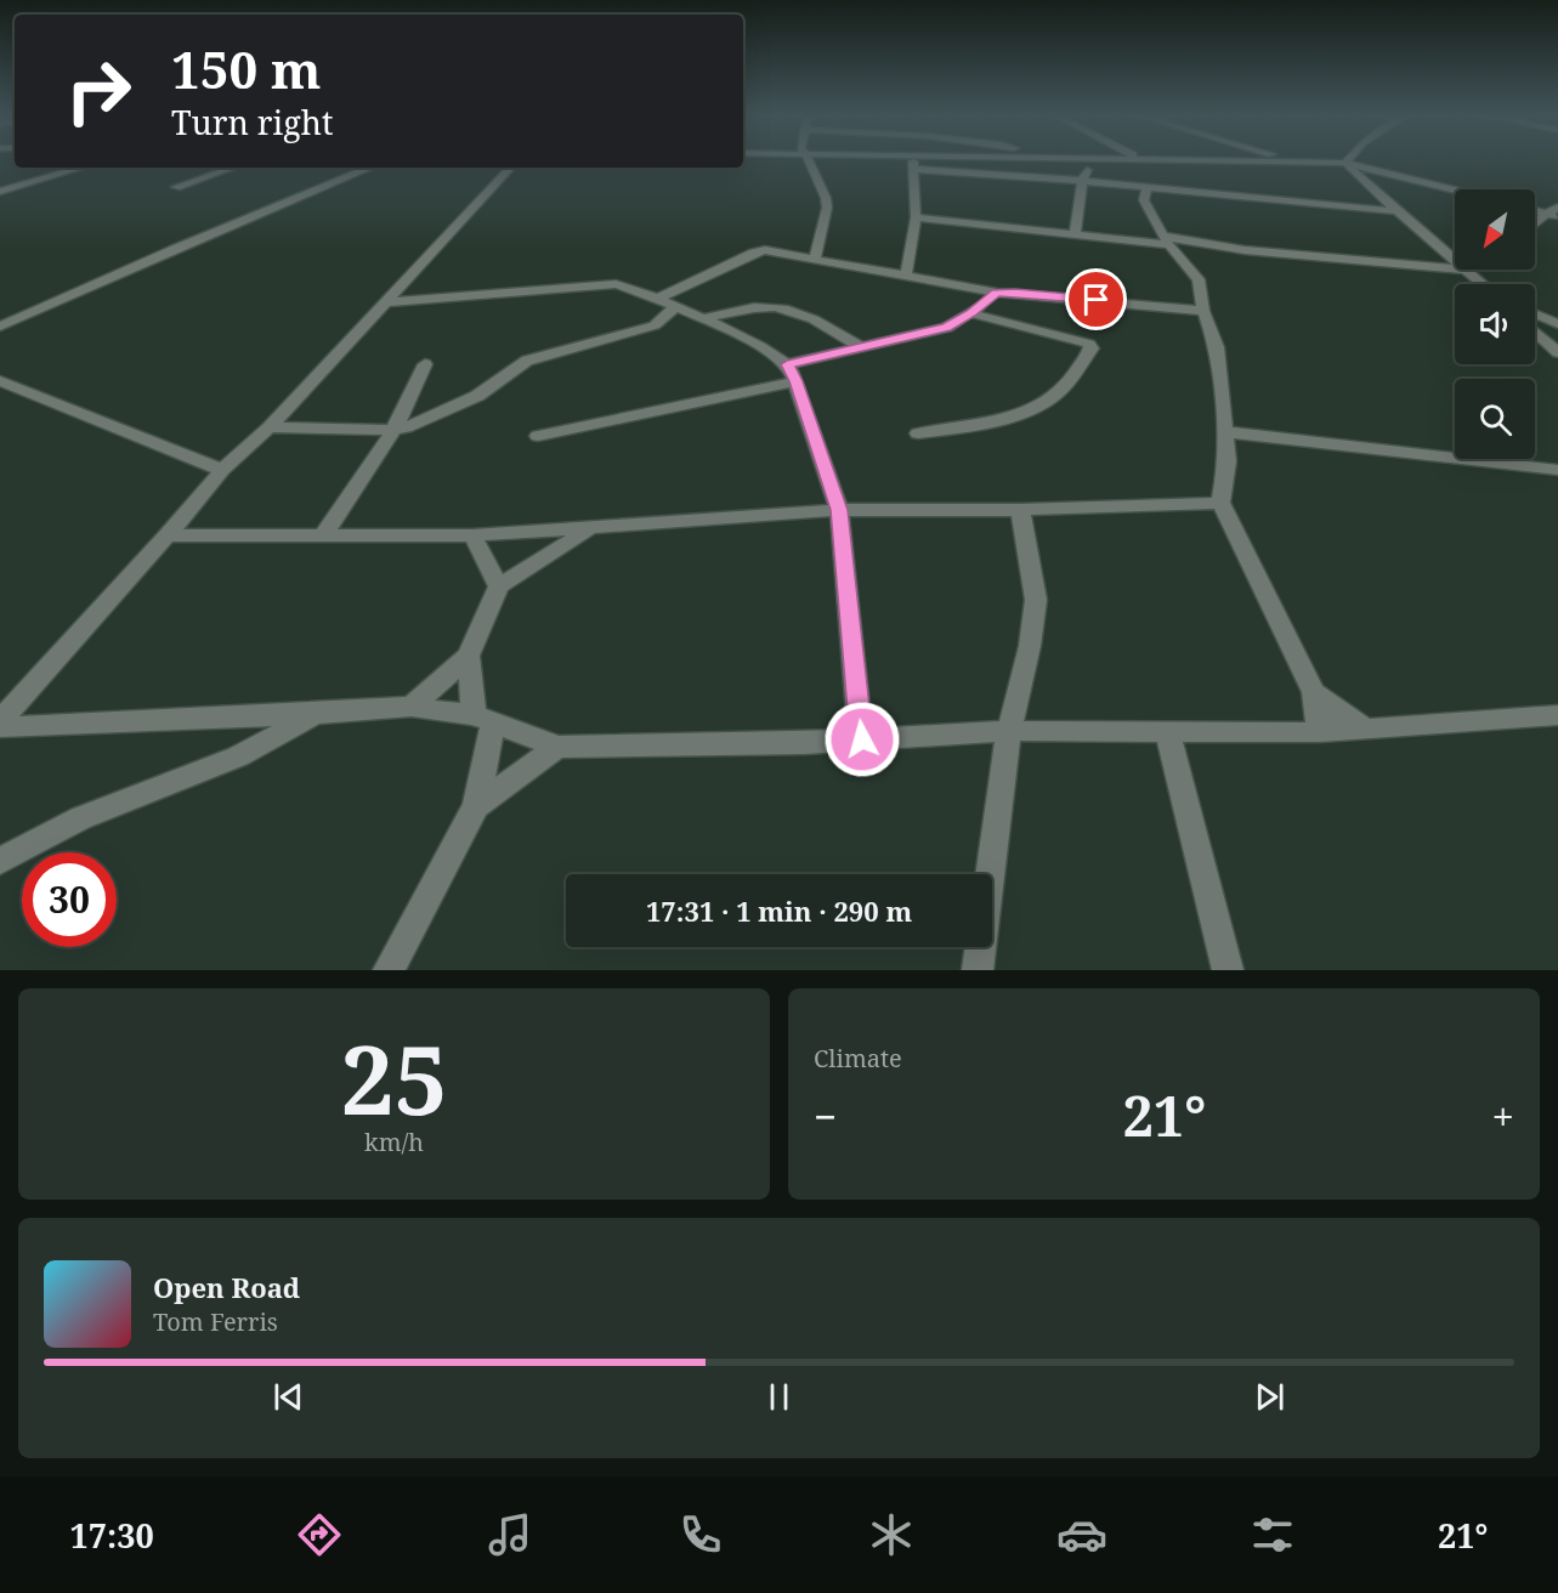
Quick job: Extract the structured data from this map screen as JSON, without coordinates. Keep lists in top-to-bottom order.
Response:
{
  "north": "bottom left",
  "page": {
    "turn": ["150 m", "Turn right"],
    "limit": "30",
    "trip": "17:31 · 1 min · 290 m",
    "tile": [
      ["25", "km/h"],
      "Climate"
    ],
    "heat": ["−", "21°", "+"],
    "song": ["Open Road", "Tom Ferris"],
    "tabs": ["17:30", "21°"]
  }
}
